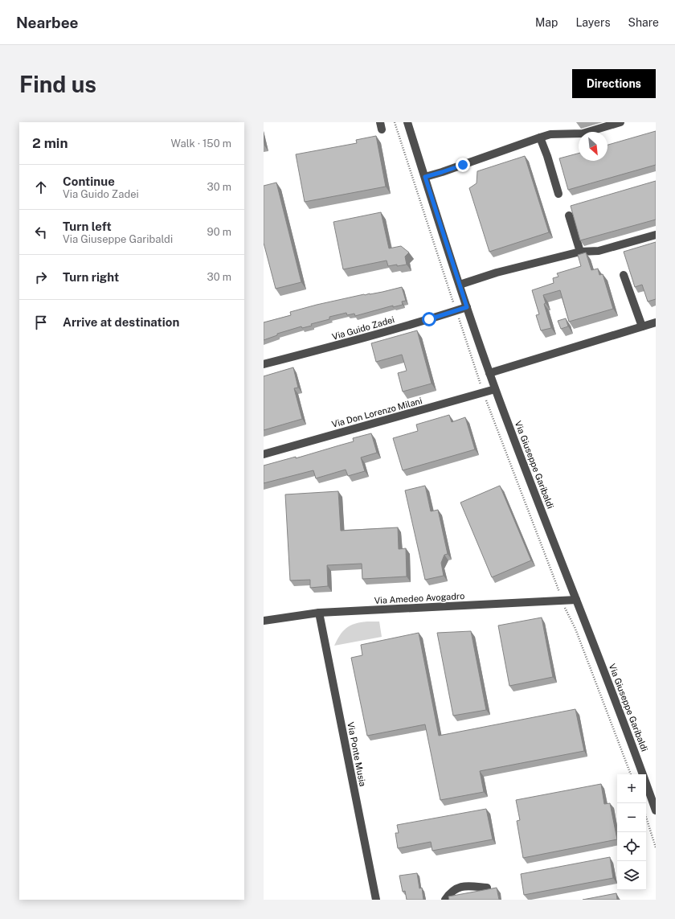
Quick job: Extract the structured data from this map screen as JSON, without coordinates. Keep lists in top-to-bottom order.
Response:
{
  "streets": {
    "street": [
      "Via Guido Zadei",
      "Via Don Lorenzo Milani",
      "Via Giuseppe Garibaldi",
      "Via Amedeo Avogadro",
      "Via Ponte Musia"
    ]
  },
  "crossings": [
    ["Via Guido Zadei", "Via Giuseppe Garibaldi"],
    ["Via Don Lorenzo Milani", "Via Giuseppe Garibaldi"],
    ["Via Giuseppe Garibaldi", "Via Amedeo Avogadro"],
    ["Via Amedeo Avogadro", "Via Ponte Musia"]
  ],
  "north": "bottom right",
  "page": {
    "header": "Nearbee",
    "nav": ["Map", "Layers", "Share"],
    "buttons": "Directions",
    "title": "Find us",
    "heading": ["2 min", "Walk · 150 m"],
    "list": [
      ["Continue", "Via Guido Zadei", "30 m"],
      ["Turn left", "Via Giuseppe Garibaldi", "90 m"],
      ["Turn right", "30 m"],
      "Arrive at destination"
    ],
    "map_buttons": ["+", "−"]
  }
}
